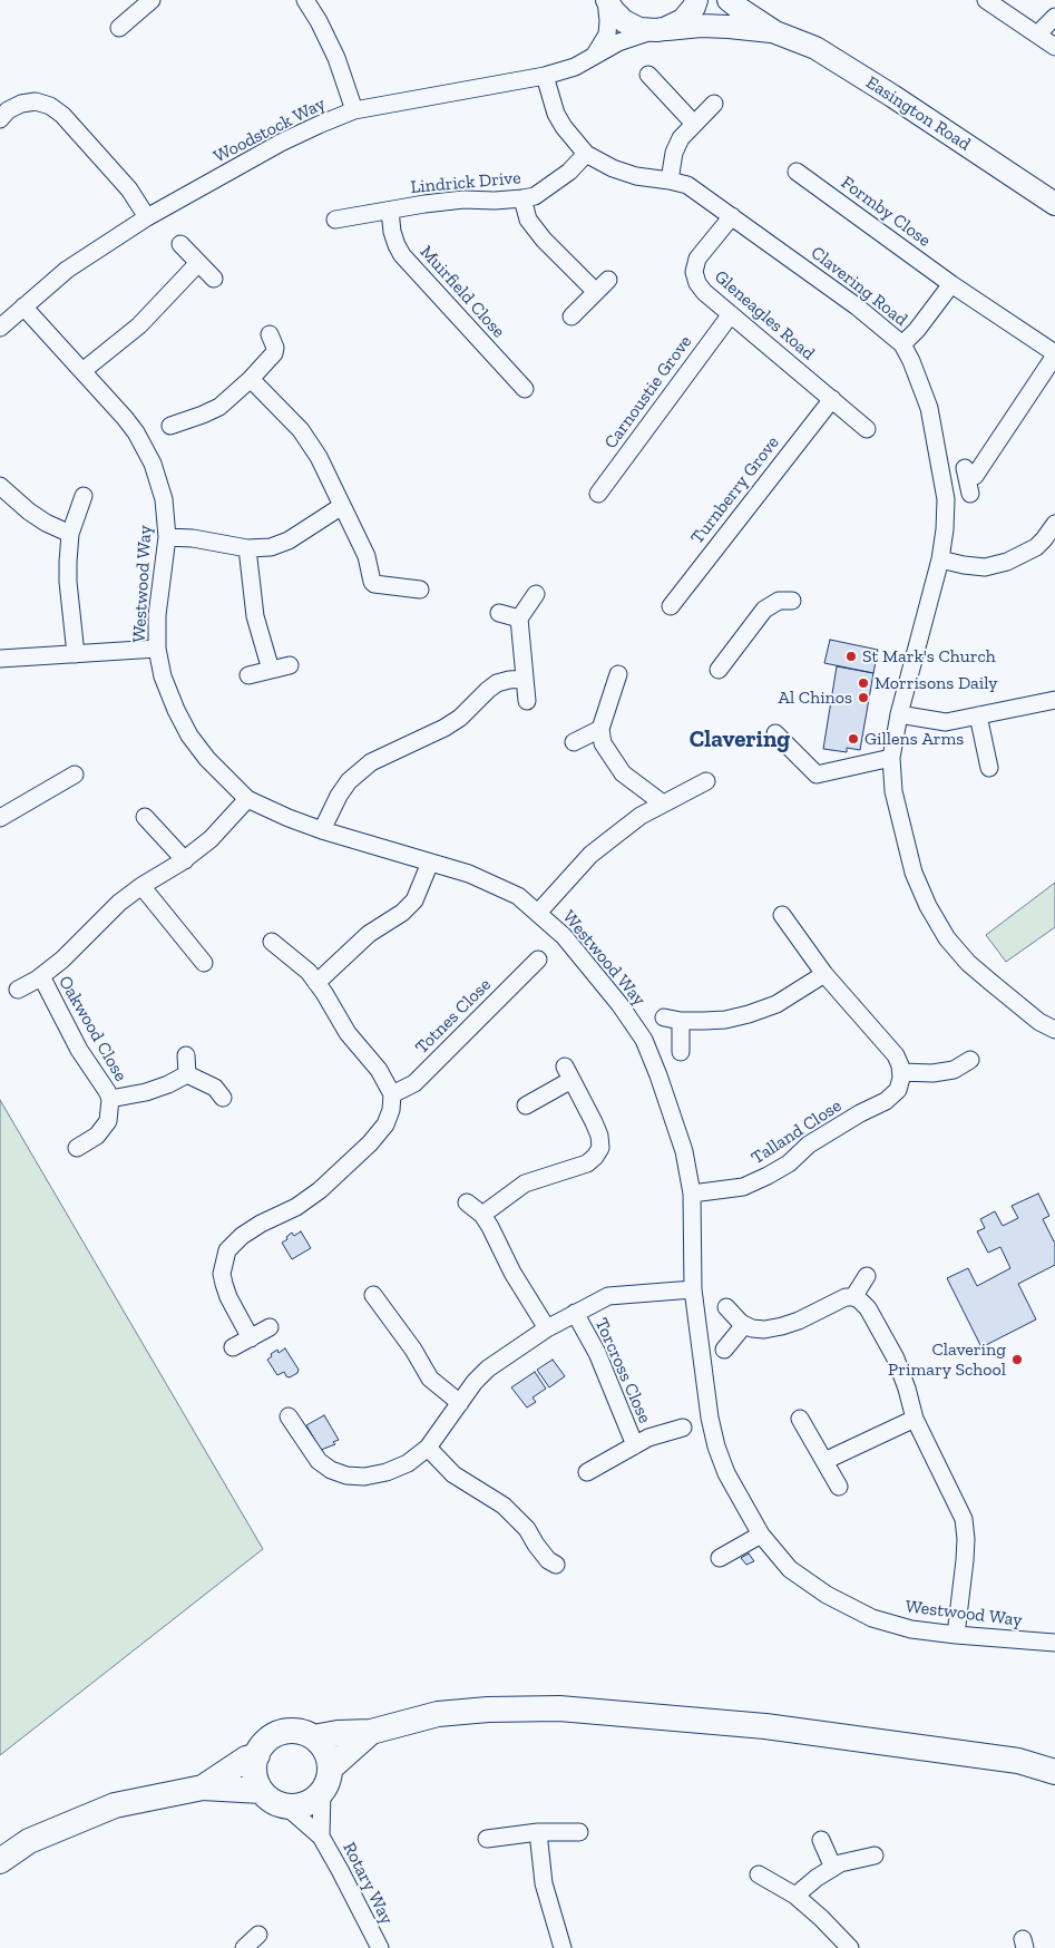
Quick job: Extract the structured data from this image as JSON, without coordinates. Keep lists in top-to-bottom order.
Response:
{
  "streets": {
    "main road": ["Easington Road"],
    "street": [
      "Woodstock Way",
      "Lindrick Drive",
      "Formby Close",
      "Clavering Road",
      "Muirfield Close",
      "Gleneagles Road",
      "Carnoustie Grove",
      "Turnberry Grove",
      "Westwood Way",
      "Totnes Close",
      "Oakwood Close",
      "Talland Close",
      "Torcross Close",
      "Rotary Way"
    ]
  },
  "crossings": [
    ["Easington Road", "Woodstock Way"],
    ["Woodstock Way", "Clavering Road"],
    ["Woodstock Way", "Westwood Way"],
    ["Lindrick Drive", "Clavering Road"],
    ["Lindrick Drive", "Muirfield Close"],
    ["Clavering Road", "Gleneagles Road"],
    ["Gleneagles Road", "Carnoustie Grove"],
    ["Gleneagles Road", "Turnberry Grove"],
    ["Westwood Way", "Oakwood Close"],
    ["Westwood Way", "Talland Close"],
    ["Westwood Way", "Torcross Close"]
  ],
  "districts": ["Clavering"],
  "places": [
    "St Mark's Church",
    "Morrisons Daily",
    "Al Chinos",
    "Gillens Arms",
    "Clavering Primary School"
  ]
}
